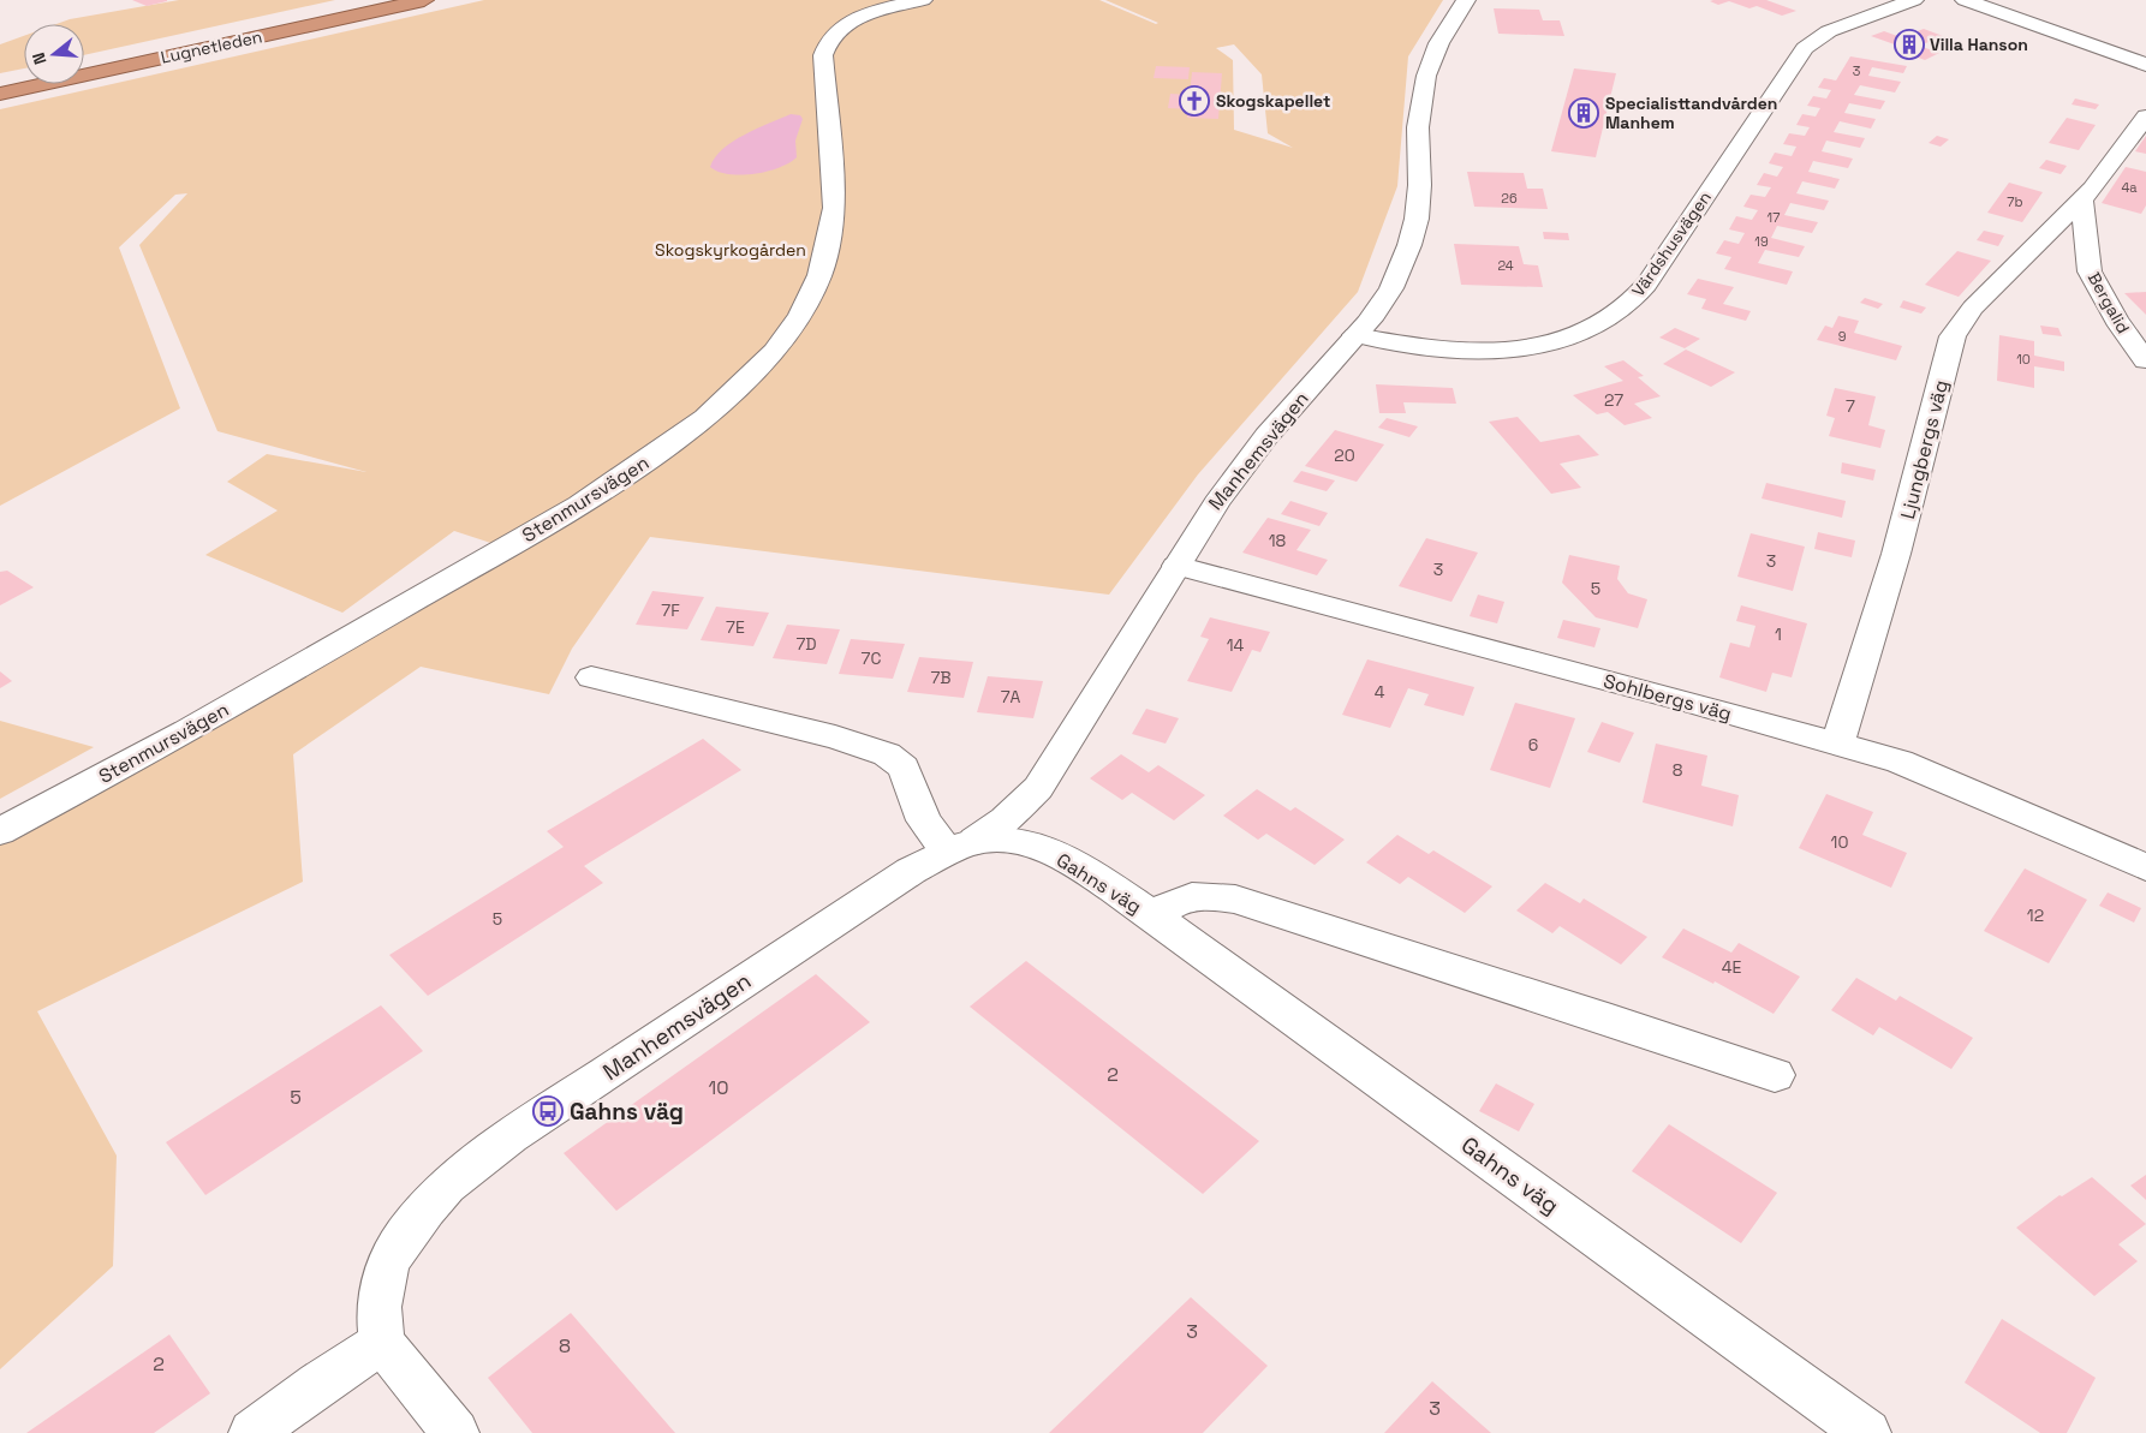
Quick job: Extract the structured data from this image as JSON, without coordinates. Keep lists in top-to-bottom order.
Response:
{
  "streets": {
    "highway": ["Lugnetleden"],
    "street": [
      "Värdshusvägen",
      "Bergalid",
      "Ljungbergs väg",
      "Manhemsvägen",
      "Stenmursvägen",
      "Sohlbergs väg",
      "Gahns väg"
    ]
  },
  "crossings": [
    ["Värdshusvägen", "Manhemsvägen"],
    ["Bergalid", "Ljungbergs väg"],
    ["Ljungbergs väg", "Sohlbergs väg"],
    ["Manhemsvägen", "Sohlbergs väg"],
    ["Manhemsvägen", "Gahns väg"]
  ],
  "parks": ["Skogskyrkogården"],
  "places": {
    "building": ["Villa Hanson", "Specialisttandvården Manhem"],
    "church": ["Skogskapellet"],
    "bus stop": ["Gahns väg"]
  },
  "house_numbers": [
    "3",
    "4a",
    "26",
    "7b",
    "17",
    "19",
    "24",
    "9",
    "10",
    "27",
    "7",
    "20",
    "18",
    "3",
    "3",
    "5",
    "7F",
    "7E",
    "1",
    "7D",
    "14",
    "7C",
    "7B",
    "4",
    "7A",
    "6",
    "8",
    "10",
    "12",
    "5",
    "4E",
    "2",
    "10",
    "5",
    "3",
    "8",
    "2",
    "3"
  ],
  "north": "left"
}
